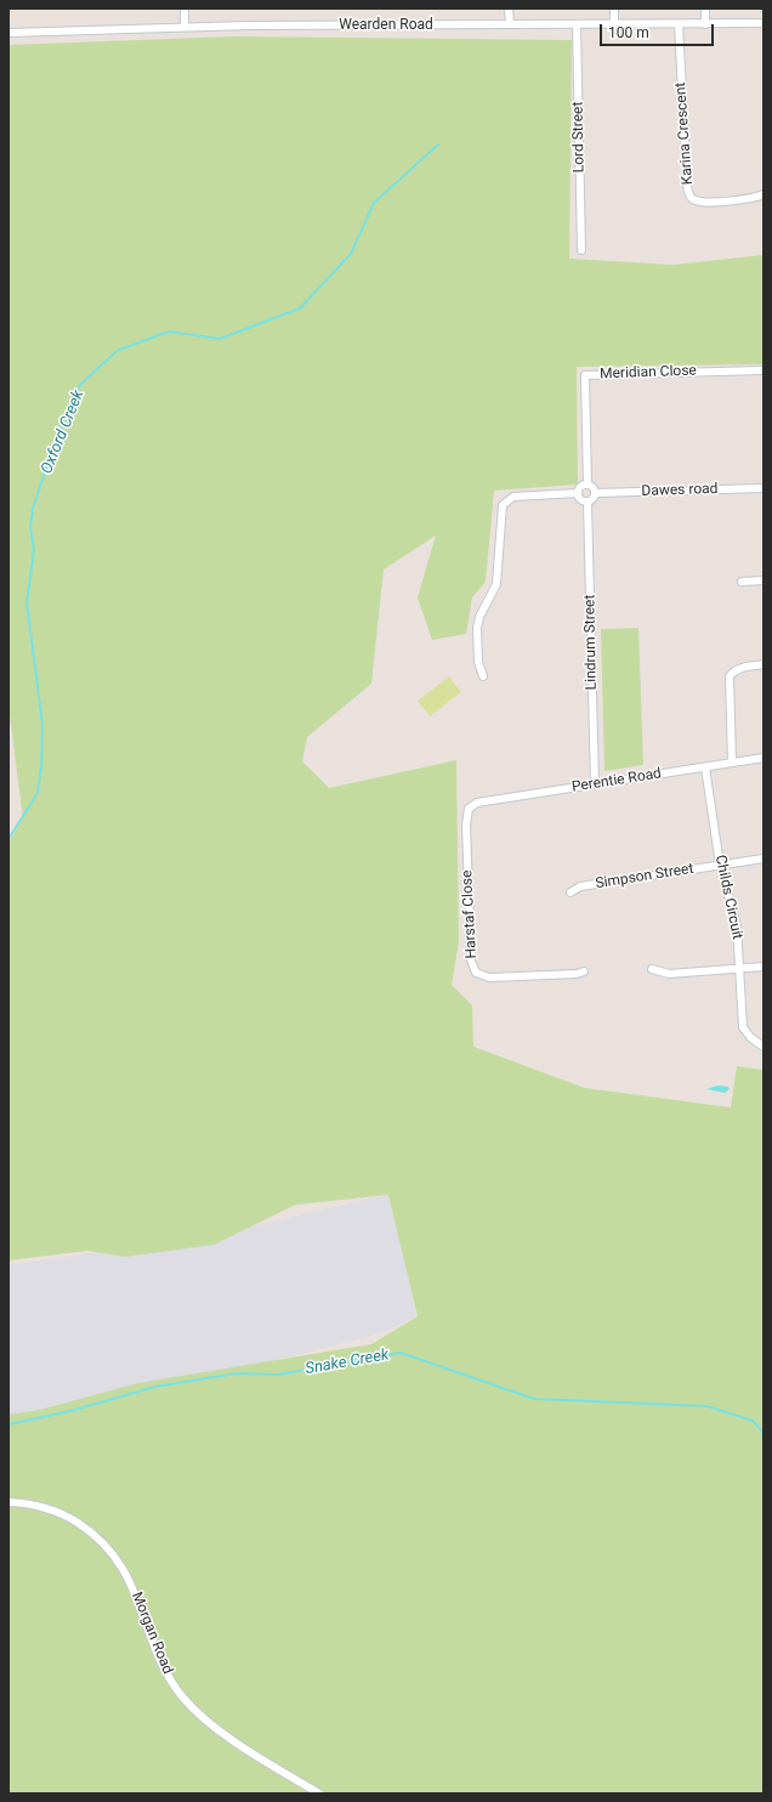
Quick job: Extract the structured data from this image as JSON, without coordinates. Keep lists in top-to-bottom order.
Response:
{
  "streets": {
    "street": [
      "Wearden Road",
      "Karina Crescent",
      "Lord Street",
      "Meridian Close",
      "Dawes road",
      "Lindrum Street",
      "Perentie Road",
      "Simpson Street",
      "Childs Circuit",
      "Harstaf Close",
      "Morgan Road"
    ]
  },
  "crossings": [
    ["Wearden Road", "Karina Crescent"],
    ["Wearden Road", "Lord Street"],
    ["Meridian Close", "Dawes road"],
    ["Meridian Close", "Lindrum Street"],
    ["Dawes road", "Lindrum Street"],
    ["Lindrum Street", "Perentie Road"],
    ["Perentie Road", "Childs Circuit"],
    ["Perentie Road", "Harstaf Close"],
    ["Simpson Street", "Childs Circuit"]
  ],
  "water": ["Oxford Creek", "Snake Creek"],
  "scale_bar": "100 m"
}
